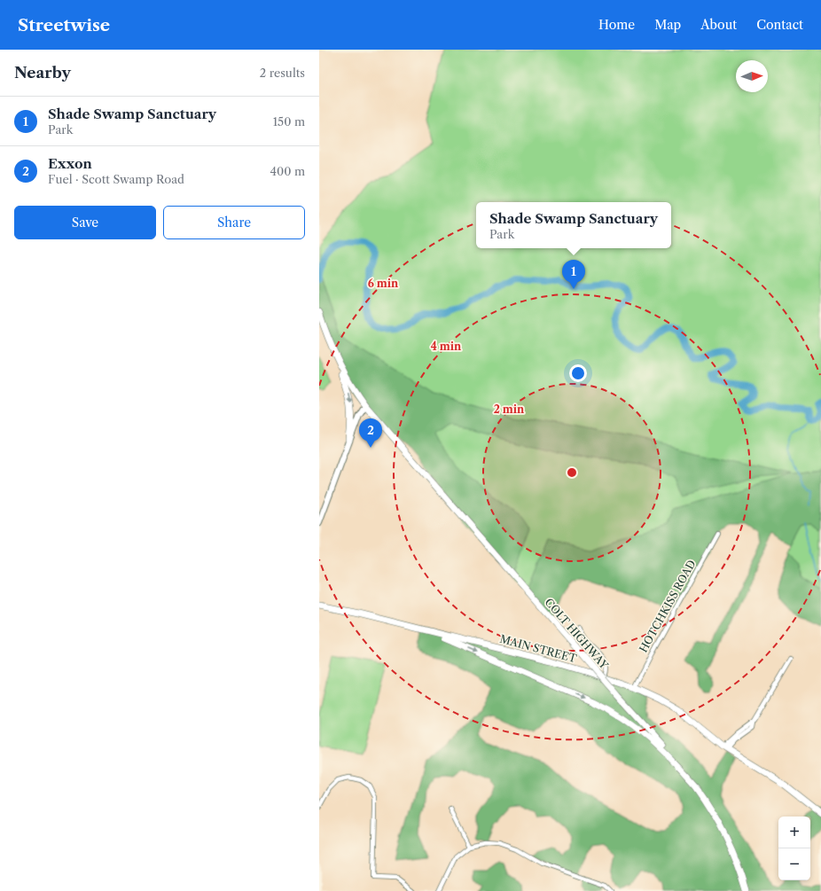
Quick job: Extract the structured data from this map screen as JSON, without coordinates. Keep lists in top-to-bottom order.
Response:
{
  "streets": {
    "highway": ["COLT HIGHWAY", "MAIN STREET"],
    "street": ["HOTCHKISS ROAD"]
  },
  "crossings": [
    ["HOTCHKISS ROAD", "MAIN STREET"]
  ],
  "north": "right",
  "page": {
    "header": "Streetwise",
    "nav": [
      "Home",
      "Map",
      "About",
      "Contact"
    ],
    "heading": ["Nearby", "2 results"],
    "list": [
      {
        "mark": "1",
        "name": "Shade Swamp Sanctuary",
        "note": "Park",
        "value": "150 m"
      },
      {
        "mark": "2",
        "name": "Exxon",
        "note": "Fuel · Scott Swamp Road",
        "value": "400 m"
      }
    ],
    "buttons": ["Save", "Share"],
    "popup": ["Shade Swamp Sanctuary", "Park"],
    "pins": ["1", "2"],
    "map_buttons": ["+", "−"]
  },
  "rings": ["6 min", "4 min", "2 min"]
}
